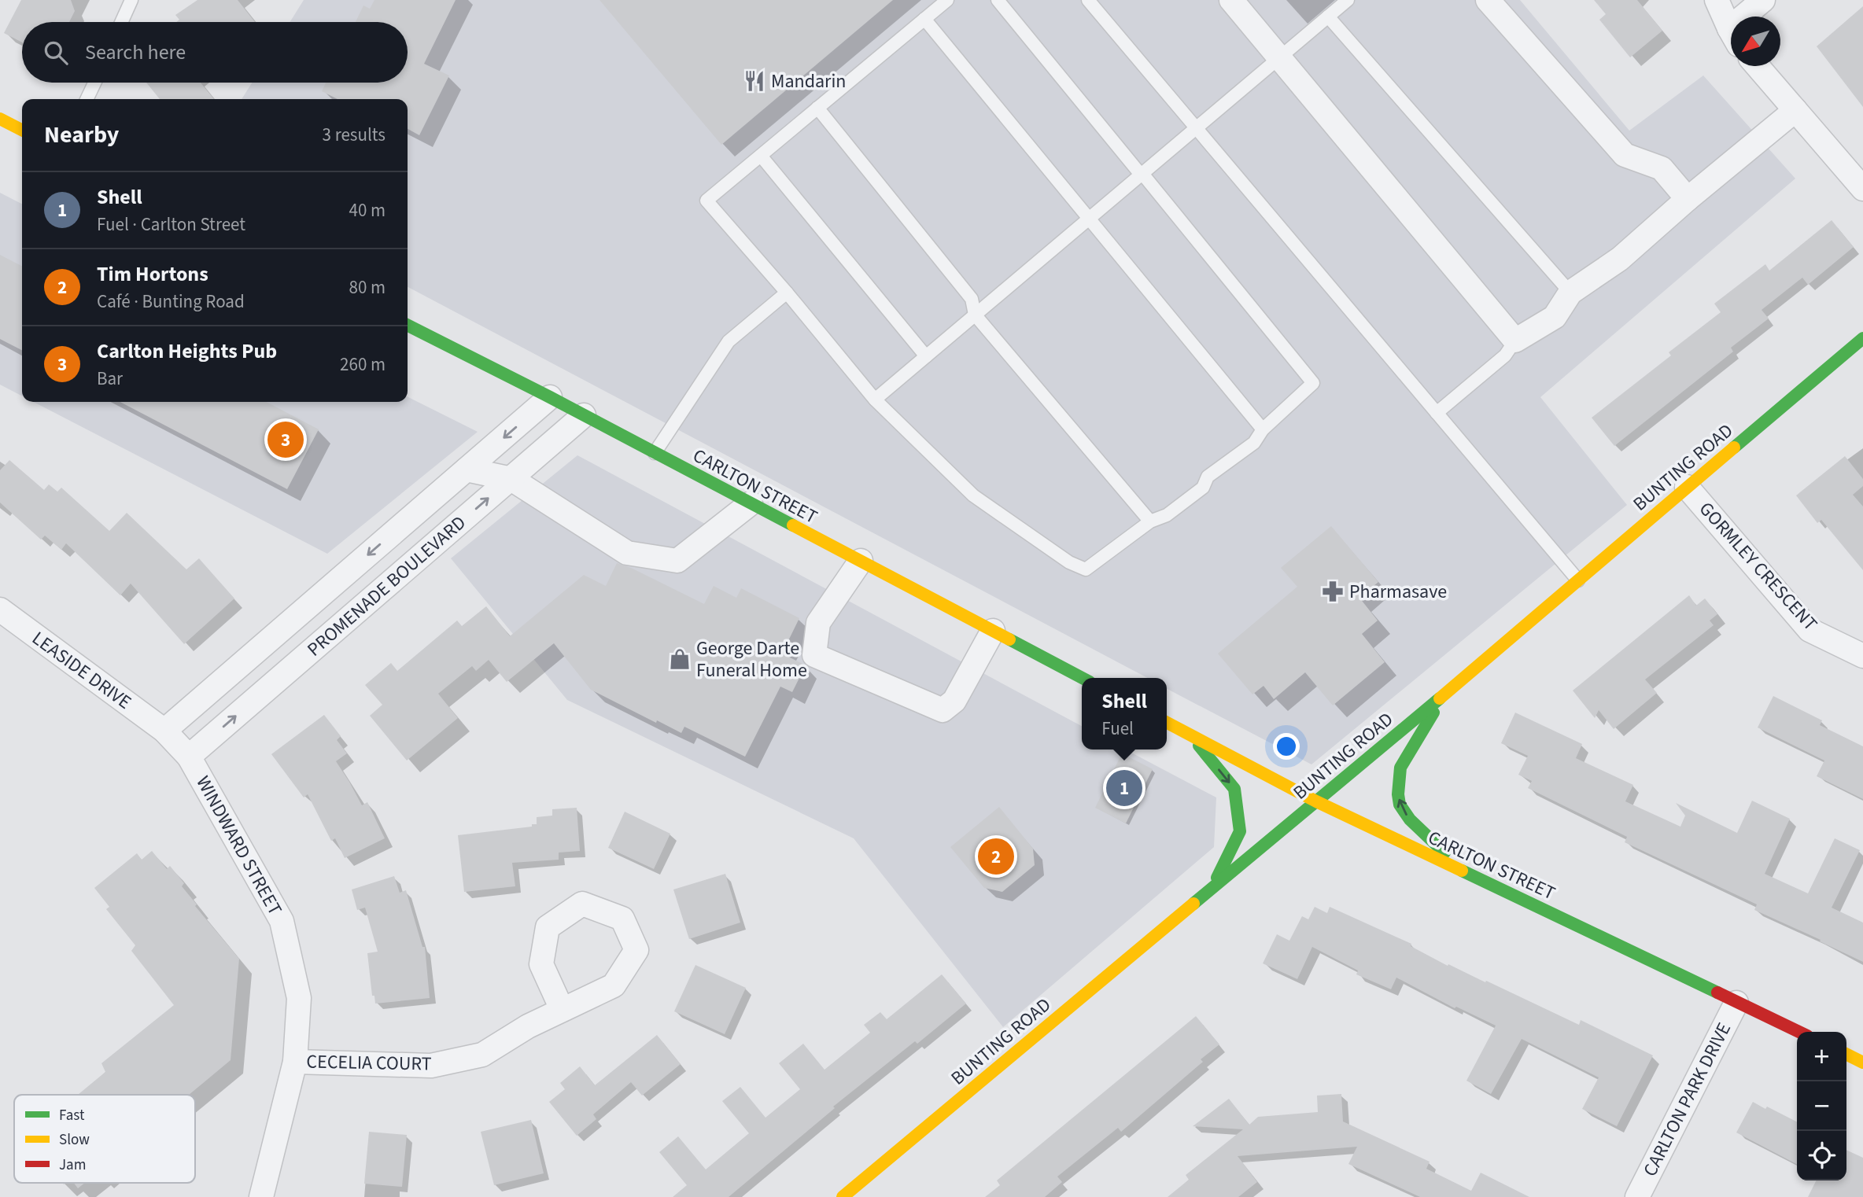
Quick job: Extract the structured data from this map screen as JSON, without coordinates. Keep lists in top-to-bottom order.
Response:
{
  "streets": {
    "main road": ["BUNTING ROAD", "CARLTON STREET"],
    "street": [
      "GORMLEY CRESCENT",
      "PROMENADE BOULEVARD",
      "LEASIDE DRIVE",
      "WINDWARD STREET",
      "CECELIA COURT",
      "CARLTON PARK DRIVE"
    ]
  },
  "crossings": [
    ["BUNTING ROAD", "CARLTON STREET"],
    ["BUNTING ROAD", "GORMLEY CRESCENT"],
    ["CARLTON STREET", "PROMENADE BOULEVARD"],
    ["CARLTON STREET", "CARLTON PARK DRIVE"],
    ["PROMENADE BOULEVARD", "LEASIDE DRIVE"],
    ["PROMENADE BOULEVARD", "WINDWARD STREET"],
    ["LEASIDE DRIVE", "WINDWARD STREET"],
    ["WINDWARD STREET", "CECELIA COURT"]
  ],
  "places": {
    "restaurant": ["Mandarin"],
    "pharmacy": ["Pharmasave"],
    "shop": ["George Darte Funeral Home"]
  },
  "legend": ["Fast", "Slow", "Jam"],
  "north": "bottom left",
  "page": {
    "search": "Search here",
    "heading": ["Nearby", "3 results"],
    "list": [
      {
        "mark": "1",
        "name": "Shell",
        "note": "Fuel · Carlton Street",
        "value": "40 m"
      },
      {
        "mark": "2",
        "name": "Tim Hortons",
        "note": "Café · Bunting Road",
        "value": "80 m"
      },
      {
        "mark": "3",
        "name": "Carlton Heights Pub",
        "note": "Bar",
        "value": "260 m"
      }
    ],
    "pins": ["3", "1", "2"],
    "popup": ["Shell", "Fuel"],
    "map_buttons": ["+", "−"]
  }
}
